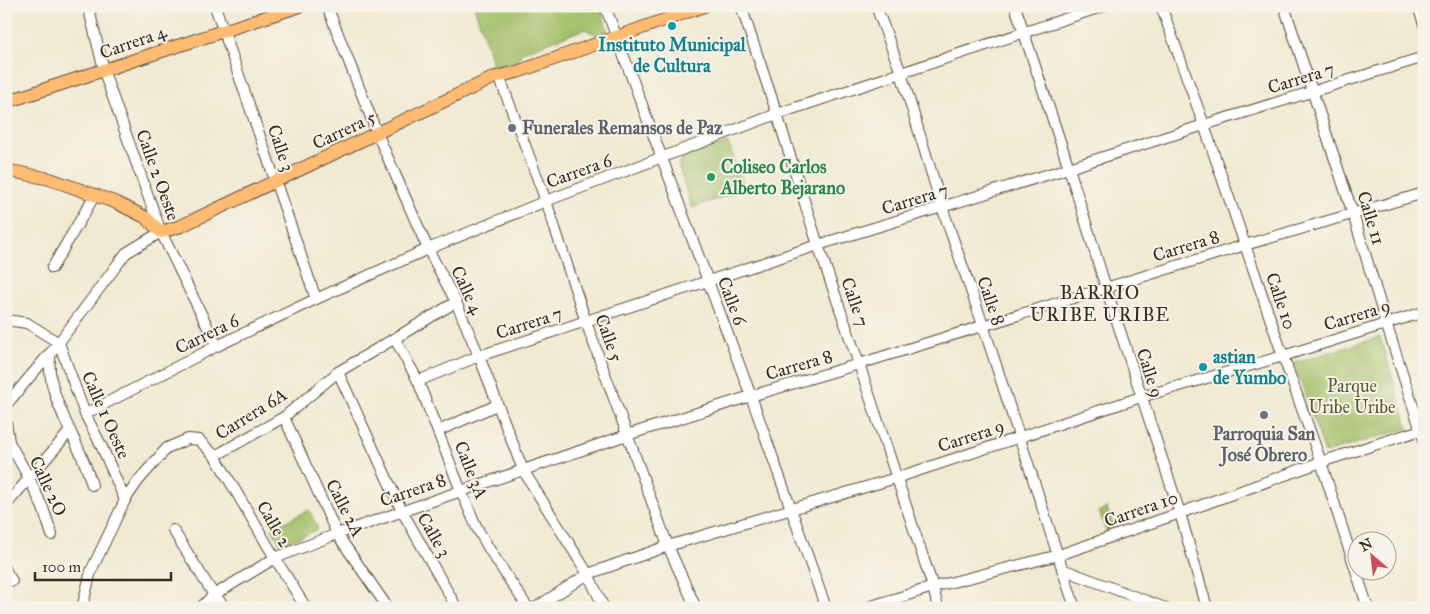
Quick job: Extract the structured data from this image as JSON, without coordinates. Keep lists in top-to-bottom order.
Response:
{
  "streets": {
    "main road": ["Carrera 4", "Carrera 5"],
    "street": [
      "Carrera 7",
      "Calle 3",
      "Carrera 6",
      "Calle 2 Oeste",
      "Calle 11",
      "Carrera 8",
      "Calle 4",
      "Calle 6",
      "Calle 8",
      "Calle 10",
      "Calle 7",
      "Carrera 9",
      "Calle 5",
      "Calle 9",
      "Carrera 6A",
      "Calle 1 Oeste",
      "Calle 3A",
      "Calle 2O",
      "Calle 2A",
      "Carrera 10",
      "Calle 2"
    ]
  },
  "crossings": [
    ["Carrera 4", "Calle 3"],
    ["Carrera 4", "Calle 2 Oeste"],
    ["Carrera 7", "Calle 11"],
    ["Carrera 7", "Calle 4"],
    ["Carrera 7", "Calle 6"],
    ["Carrera 7", "Calle 8"],
    ["Carrera 7", "Calle 10"],
    ["Carrera 7", "Calle 7"],
    ["Carrera 7", "Calle 5"],
    ["Carrera 7", "Calle 9"],
    ["Carrera 7", "Calle 3A"],
    ["Carrera 5", "Calle 3"],
    ["Carrera 5", "Calle 2 Oeste"],
    ["Carrera 5", "Calle 4"],
    ["Carrera 5", "Calle 6"],
    ["Carrera 5", "Calle 5"],
    ["Calle 3", "Carrera 6"],
    ["Calle 3", "Carrera 8"],
    ["Calle 3", "Carrera 6A"],
    ["Carrera 6", "Calle 2 Oeste"],
    ["Carrera 6", "Calle 4"],
    ["Carrera 6", "Calle 6"],
    ["Carrera 6", "Calle 8"],
    ["Carrera 6", "Calle 7"],
    ["Carrera 6", "Calle 5"],
    ["Carrera 6", "Calle 9"],
    ["Carrera 6", "Calle 1 Oeste"],
    ["Calle 11", "Carrera 8"],
    ["Calle 11", "Carrera 9"],
    ["Calle 11", "Carrera 10"],
    ["Carrera 8", "Calle 4"],
    ["Carrera 8", "Calle 6"],
    ["Carrera 8", "Calle 8"],
    ["Carrera 8", "Calle 10"],
    ["Carrera 8", "Calle 7"],
    ["Carrera 8", "Calle 5"],
    ["Carrera 8", "Calle 9"],
    ["Carrera 8", "Calle 3A"],
    ["Carrera 8", "Calle 2A"],
    ["Carrera 8", "Calle 2"],
    ["Calle 4", "Carrera 9"],
    ["Calle 4", "Carrera 6A"],
    ["Calle 6", "Carrera 9"],
    ["Calle 8", "Carrera 9"],
    ["Calle 8", "Carrera 10"],
    ["Calle 10", "Carrera 9"],
    ["Calle 10", "Carrera 10"],
    ["Calle 7", "Carrera 9"],
    ["Calle 7", "Carrera 10"],
    ["Carrera 9", "Calle 5"],
    ["Carrera 9", "Calle 9"],
    ["Calle 9", "Carrera 10"],
    ["Carrera 6A", "Calle 1 Oeste"],
    ["Carrera 6A", "Calle 3A"],
    ["Carrera 6A", "Calle 2A"],
    ["Carrera 6A", "Calle 2"]
  ],
  "districts": ["BARRIO URIBE URIBE"],
  "parks": ["Parque Uribe Uribe"],
  "places": [
    "Instituto Municipal de Cultura",
    "Funerales Remansos de Paz",
    "Coliseo Carlos Alberto Bejarano",
    "astian de Yumbo",
    "Parroquia San José Obrero"
  ],
  "scale_bar": "100 m",
  "north": "top left"
}
